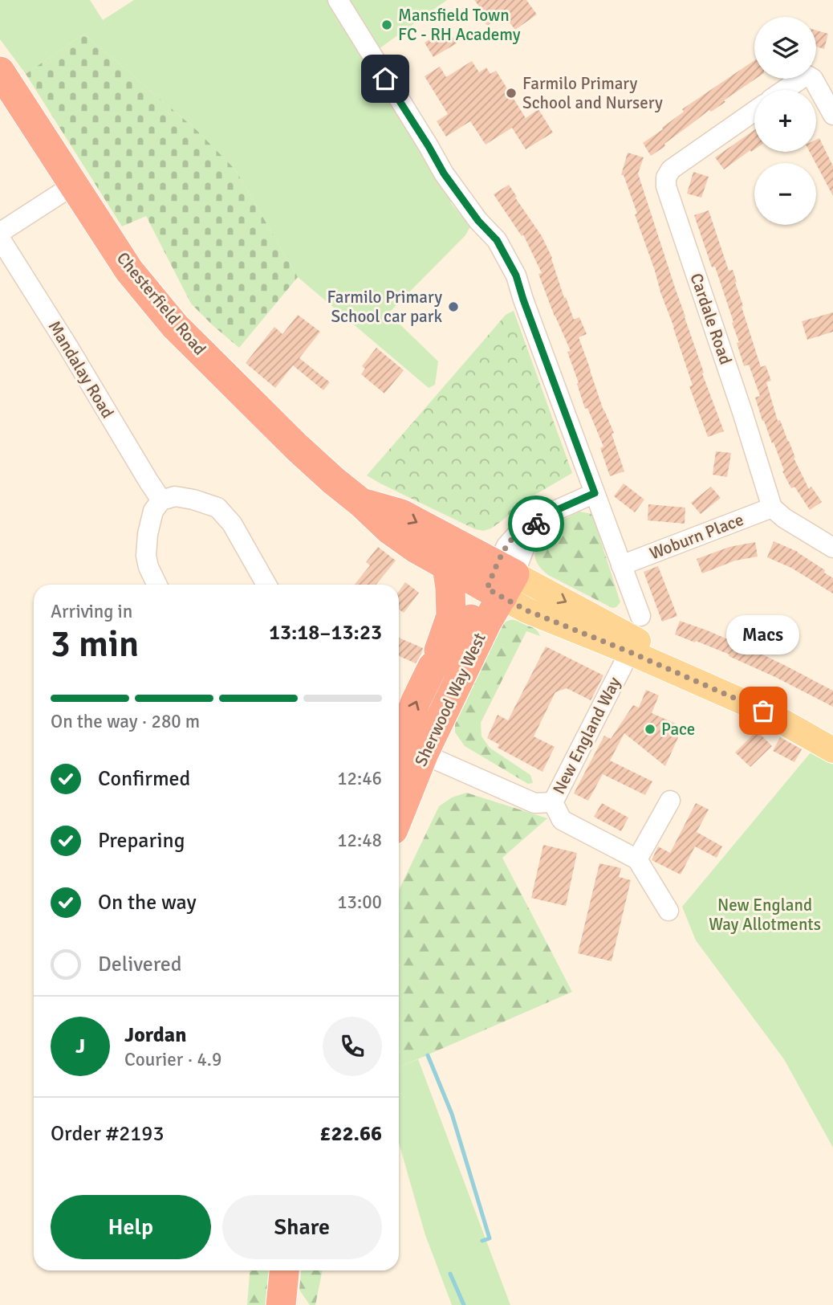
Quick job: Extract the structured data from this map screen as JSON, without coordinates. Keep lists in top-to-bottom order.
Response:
{
  "streets": {
    "highway": ["Chesterfield Road", "Sherwood Way West"],
    "street": [
      "Cardale Road",
      "Mandalay Road",
      "Woburn Place",
      "New England Way"
    ]
  },
  "crossings": [
    ["Chesterfield Road", "Sherwood Way West"],
    ["Cardale Road", "Woburn Place"],
    ["Sherwood Way West", "New England Way"]
  ],
  "parks": ["New England Way Allotments"],
  "places": [
    "Mansfield Town FC - RH Academy",
    "Farmilo Primary School and Nursery",
    "Farmilo Primary School car park",
    "Macs",
    "Pace"
  ],
  "page": {
    "map_buttons": ["+", "−"],
    "heading": ["3 min", "Arriving in", "13:18–13:23"],
    "panel": [
      "Jordan",
      "Courier · 4.9",
      "Order #2193",
      "£22.66"
    ],
    "bubble": "Macs",
    "bar": "On the way · 280 m",
    "list": [
      ["Confirmed", "12:46"],
      ["Preparing", "12:48"],
      ["On the way", "13:00"],
      "Delivered"
    ],
    "round": "J",
    "buttons": ["Help", "Share"]
  }
}
